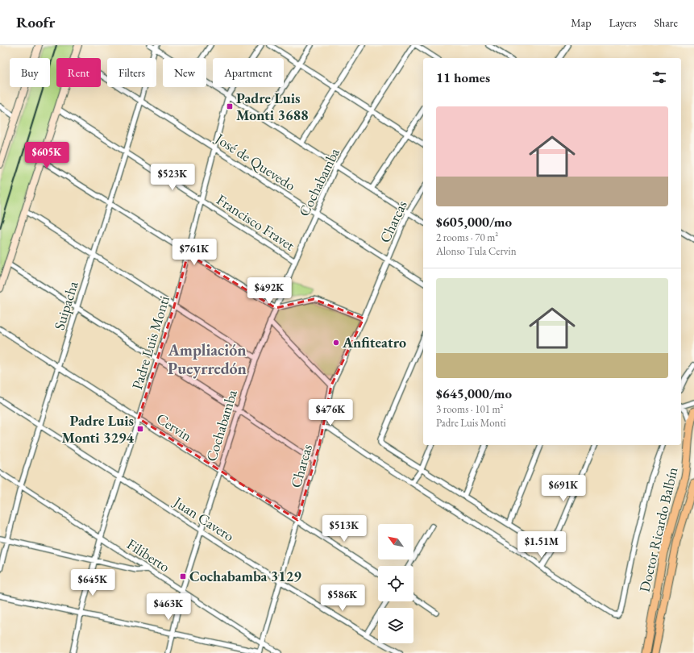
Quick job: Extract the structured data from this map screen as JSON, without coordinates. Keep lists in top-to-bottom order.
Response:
{
  "streets": {
    "main road": ["Doctor Ricardo Balbín"],
    "street": [
      "José de Quevedo",
      "Cochabamba",
      "Charcas",
      "Francisco Fravet",
      "Suipacha",
      "Padre Luis Monti",
      "Cervin",
      "Juan Cavero",
      "Filiberto"
    ]
  },
  "crossings": [
    ["José de Quevedo", "Cochabamba"],
    ["José de Quevedo", "Charcas"],
    ["José de Quevedo", "Suipacha"],
    ["José de Quevedo", "Padre Luis Monti"],
    ["Cochabamba", "Francisco Fravet"],
    ["Cochabamba", "Cervin"],
    ["Cochabamba", "Juan Cavero"],
    ["Cochabamba", "Filiberto"],
    ["Charcas", "Cervin"],
    ["Charcas", "Juan Cavero"],
    ["Charcas", "Filiberto"],
    ["Francisco Fravet", "Suipacha"],
    ["Francisco Fravet", "Padre Luis Monti"],
    ["Suipacha", "Cervin"],
    ["Suipacha", "Juan Cavero"],
    ["Suipacha", "Filiberto"],
    ["Padre Luis Monti", "Cervin"],
    ["Padre Luis Monti", "Juan Cavero"],
    ["Padre Luis Monti", "Filiberto"]
  ],
  "districts": ["Ampliación Pueyrredón"],
  "places": {
    "transit": ["Padre Luis Monti 3688", "Padre Luis Monti 3294", "Cochabamba 3129"],
    "other": ["Anfiteatro"]
  },
  "north": "top left",
  "page": {
    "header": "Roofr",
    "nav": ["Map", "Layers", "Share"],
    "chip": [
      "Buy",
      "Rent",
      "Filters",
      "New",
      "Apartment"
    ],
    "heading": "11 homes",
    "list": [
      {
        "name": "$605,000/mo",
        "note": "2 rooms · 70 m² · Alonso Tula Cervin"
      },
      {
        "name": "$645,000/mo",
        "note": "3 rooms · 101 m² · Padre Luis Monti"
      }
    ],
    "price": [
      "$605K",
      "$523K",
      "$761K",
      "$492K",
      "$476K",
      "$691K",
      "$513K",
      "$1.51M",
      "$645K",
      "$586K",
      "$463K"
    ]
  }
}
